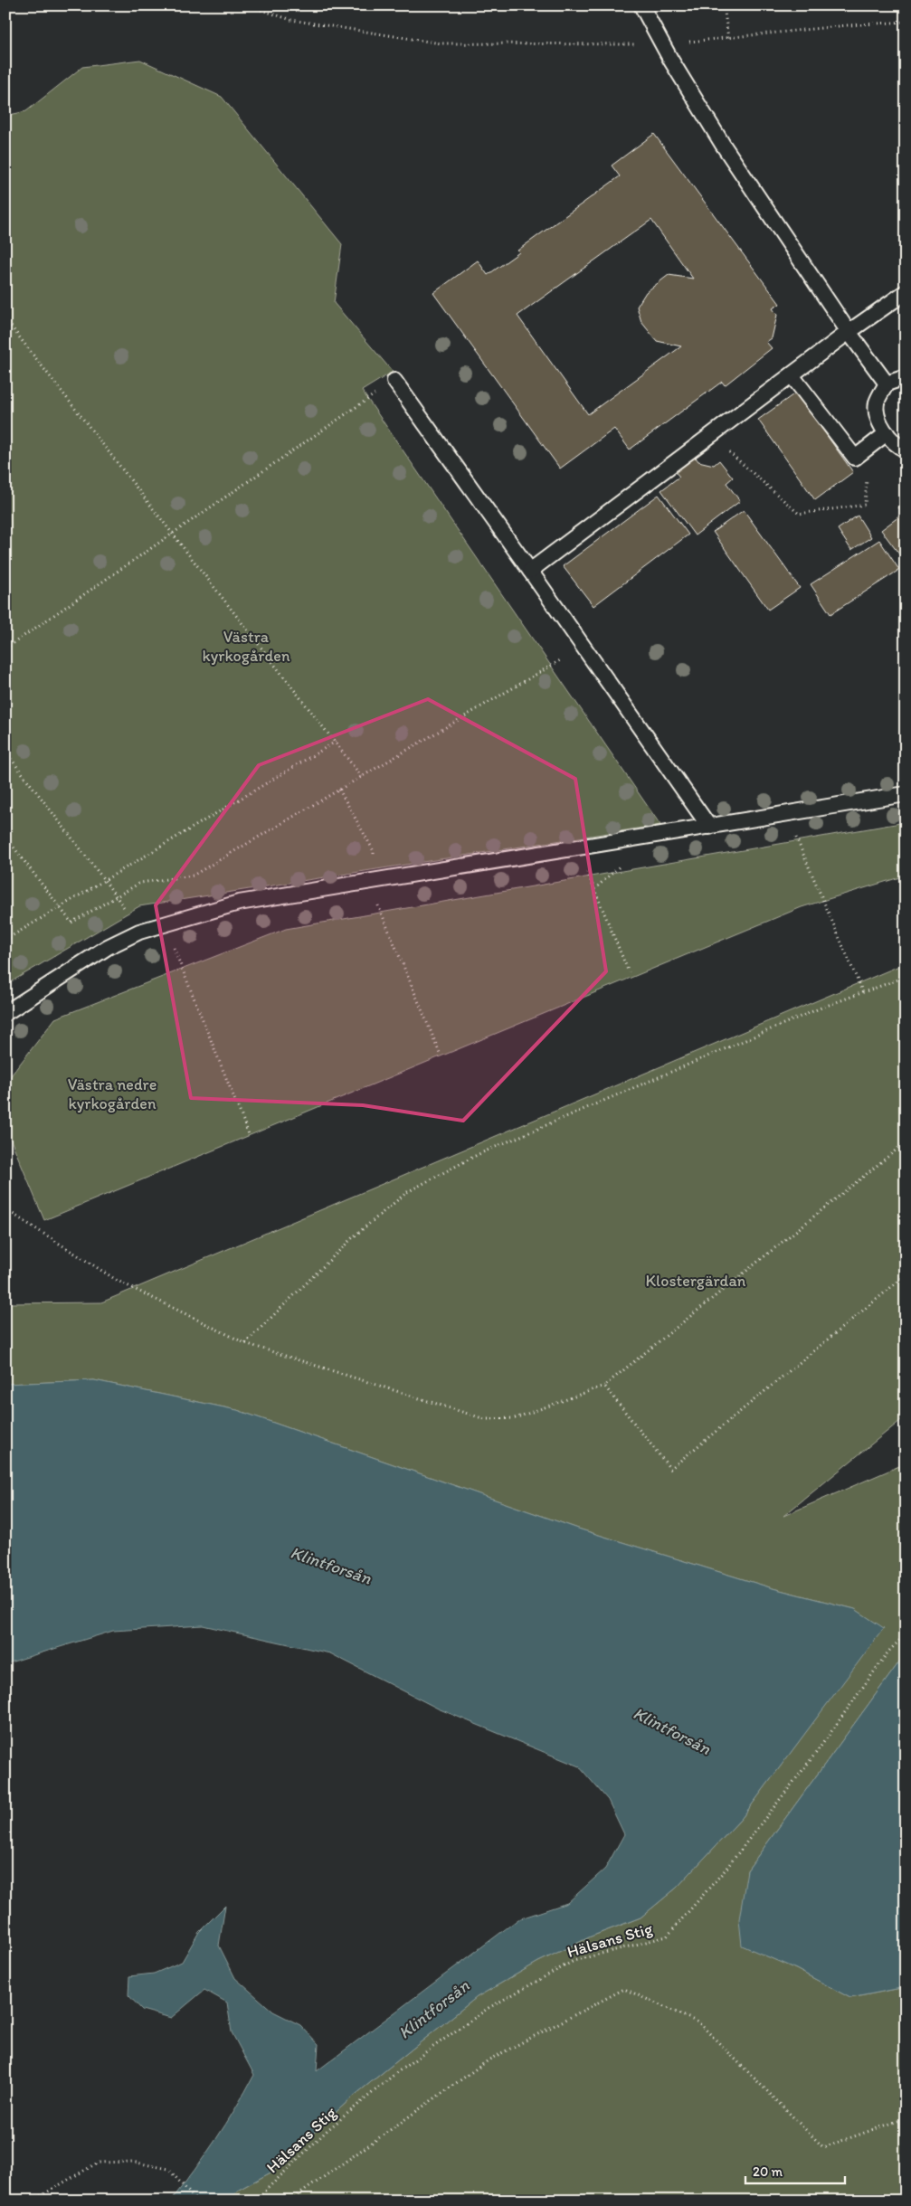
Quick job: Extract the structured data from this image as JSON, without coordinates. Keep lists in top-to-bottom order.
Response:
{
  "streets": {
    "path": ["Hälsans Stig"]
  },
  "water": ["Klintforsån"],
  "parks": ["Västra kyrkogården", "Västra nedre kyrkogården", "Klostergärdan"],
  "scale_bar": "20 m"
}
